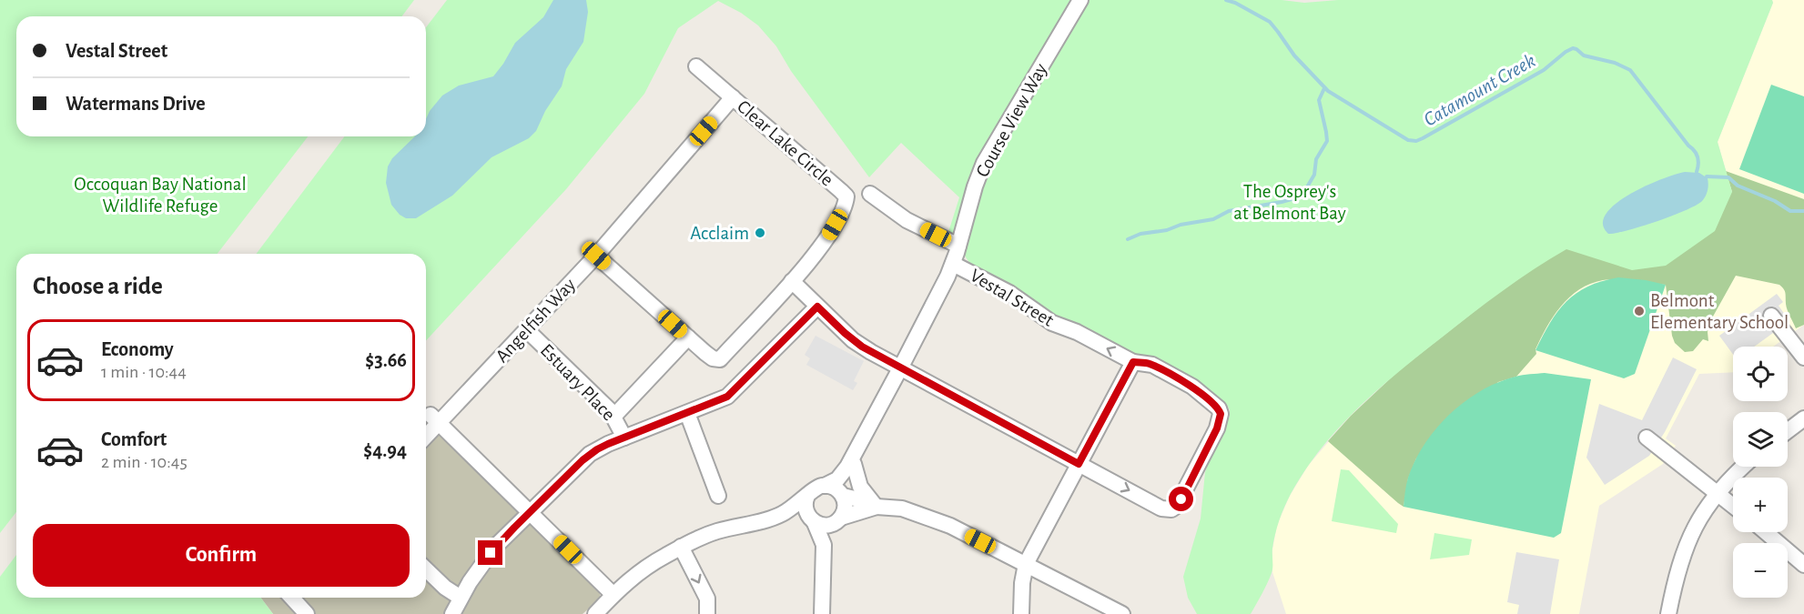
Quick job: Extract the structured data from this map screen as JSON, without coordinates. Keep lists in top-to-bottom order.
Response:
{
  "streets": {
    "street": [
      "Course View Way",
      "Clear Lake Circle",
      "Vestal Street",
      "Angelfish Way",
      "Estuary Place"
    ]
  },
  "crossings": [
    ["Course View Way", "Vestal Street"],
    ["Clear Lake Circle", "Angelfish Way"],
    ["Angelfish Way", "Estuary Place"]
  ],
  "water": ["Catamount Creek"],
  "parks": ["Occoquan Bay National Wildlife Refuge", "The Osprey's at Belmont Bay"],
  "places": ["Acclaim", "Belmont Elementary School"],
  "page": {
    "banner": ["Vestal Street", "Watermans Drive"],
    "heading": "Choose a ride",
    "list": [
      {
        "name": "Economy",
        "note": "1 min · 10:44",
        "value": "$3.66"
      },
      {
        "name": "Comfort",
        "note": "2 min · 10:45",
        "value": "$4.94"
      }
    ],
    "map_buttons": ["+", "−"],
    "buttons": "Confirm"
  }
}
